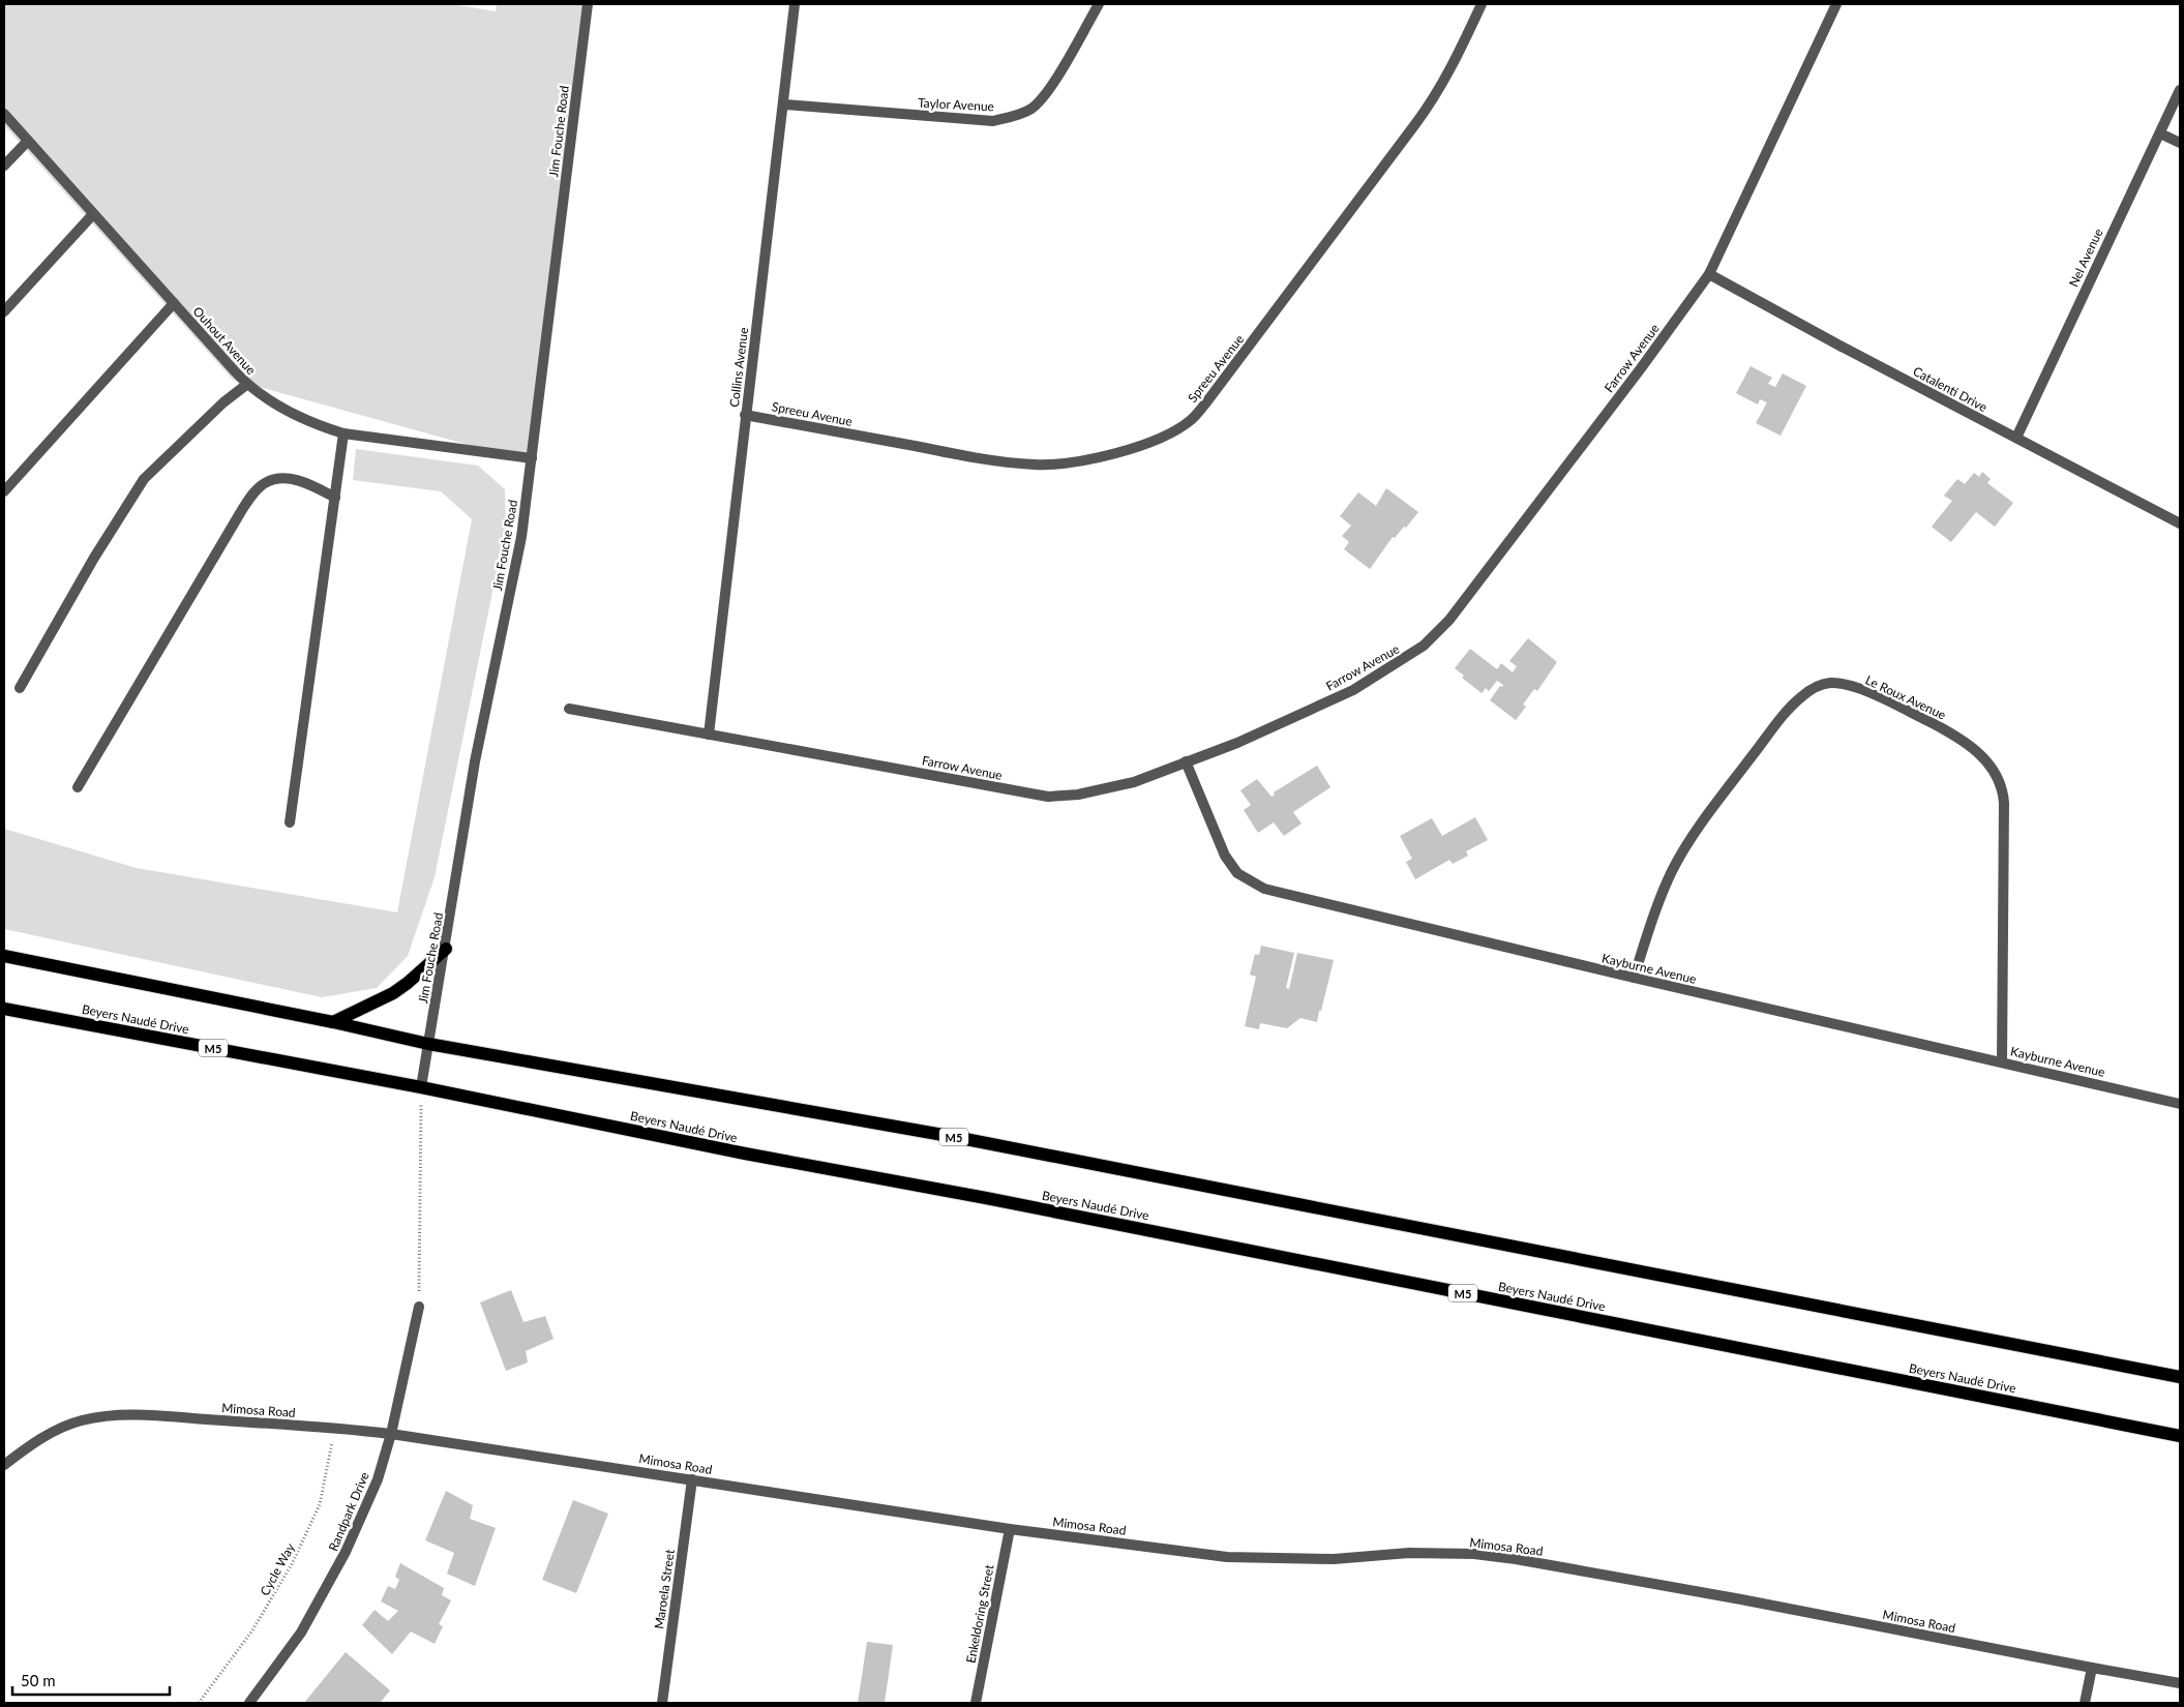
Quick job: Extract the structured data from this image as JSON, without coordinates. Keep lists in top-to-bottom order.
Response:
{
  "streets": {
    "main road": ["Beyers Naudé Drive", "M5"],
    "street": [
      "Taylor Avenue",
      "Jim Fouche Road",
      "Nel Avenue",
      "Ouhout Avenue",
      "Farrow Avenue",
      "Collins Avenue",
      "Spreeu Avenue",
      "Catalenti Drive",
      "Le Roux Avenue",
      "Kayburne Avenue",
      "Mimosa Road",
      "Randpark Drive",
      "Maroela Street",
      "Enkeldoring Street"
    ],
    "path": ["Cycle Way"]
  },
  "crossings": [
    ["Taylor Avenue", "Collins Avenue"],
    ["Jim Fouche Road", "Ouhout Avenue"],
    ["Jim Fouche Road", "Beyers Naudé Drive"],
    ["Jim Fouche Road", "M5"],
    ["Nel Avenue", "Catalenti Drive"],
    ["Farrow Avenue", "Collins Avenue"],
    ["Farrow Avenue", "Catalenti Drive"],
    ["Farrow Avenue", "Kayburne Avenue"],
    ["Collins Avenue", "Spreeu Avenue"],
    ["Le Roux Avenue", "Kayburne Avenue"],
    ["Mimosa Road", "Randpark Drive"],
    ["Mimosa Road", "Cycle Way"],
    ["Mimosa Road", "Maroela Street"],
    ["Mimosa Road", "Enkeldoring Street"]
  ],
  "scale_bar": "50 m"
}
